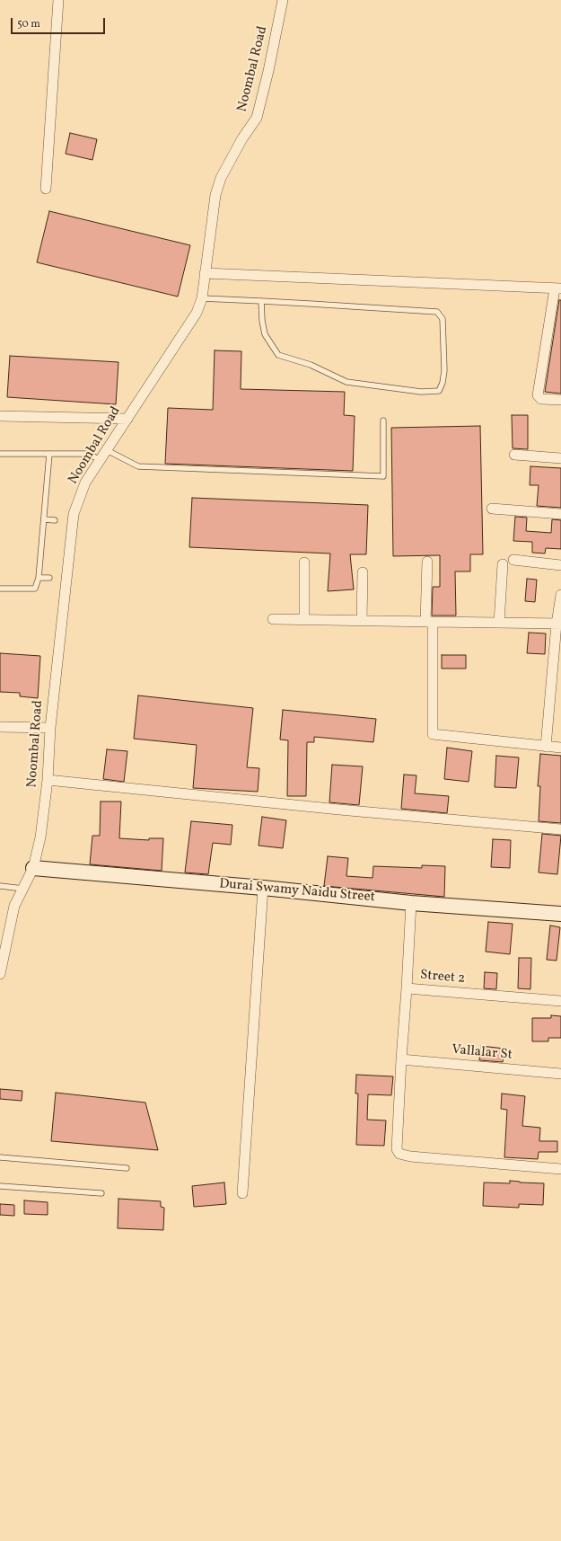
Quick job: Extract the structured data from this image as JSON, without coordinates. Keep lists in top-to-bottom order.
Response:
{
  "streets": {
    "street": [
      "Noombal Road",
      "Durai Swamy Naidu Street",
      "Street 2",
      "Vallalar St"
    ]
  },
  "crossings": [
    ["Noombal Road", "Durai Swamy Naidu Street"],
    ["Durai Swamy Naidu Street", "Street 2"]
  ],
  "scale_bar": "50 m"
}
